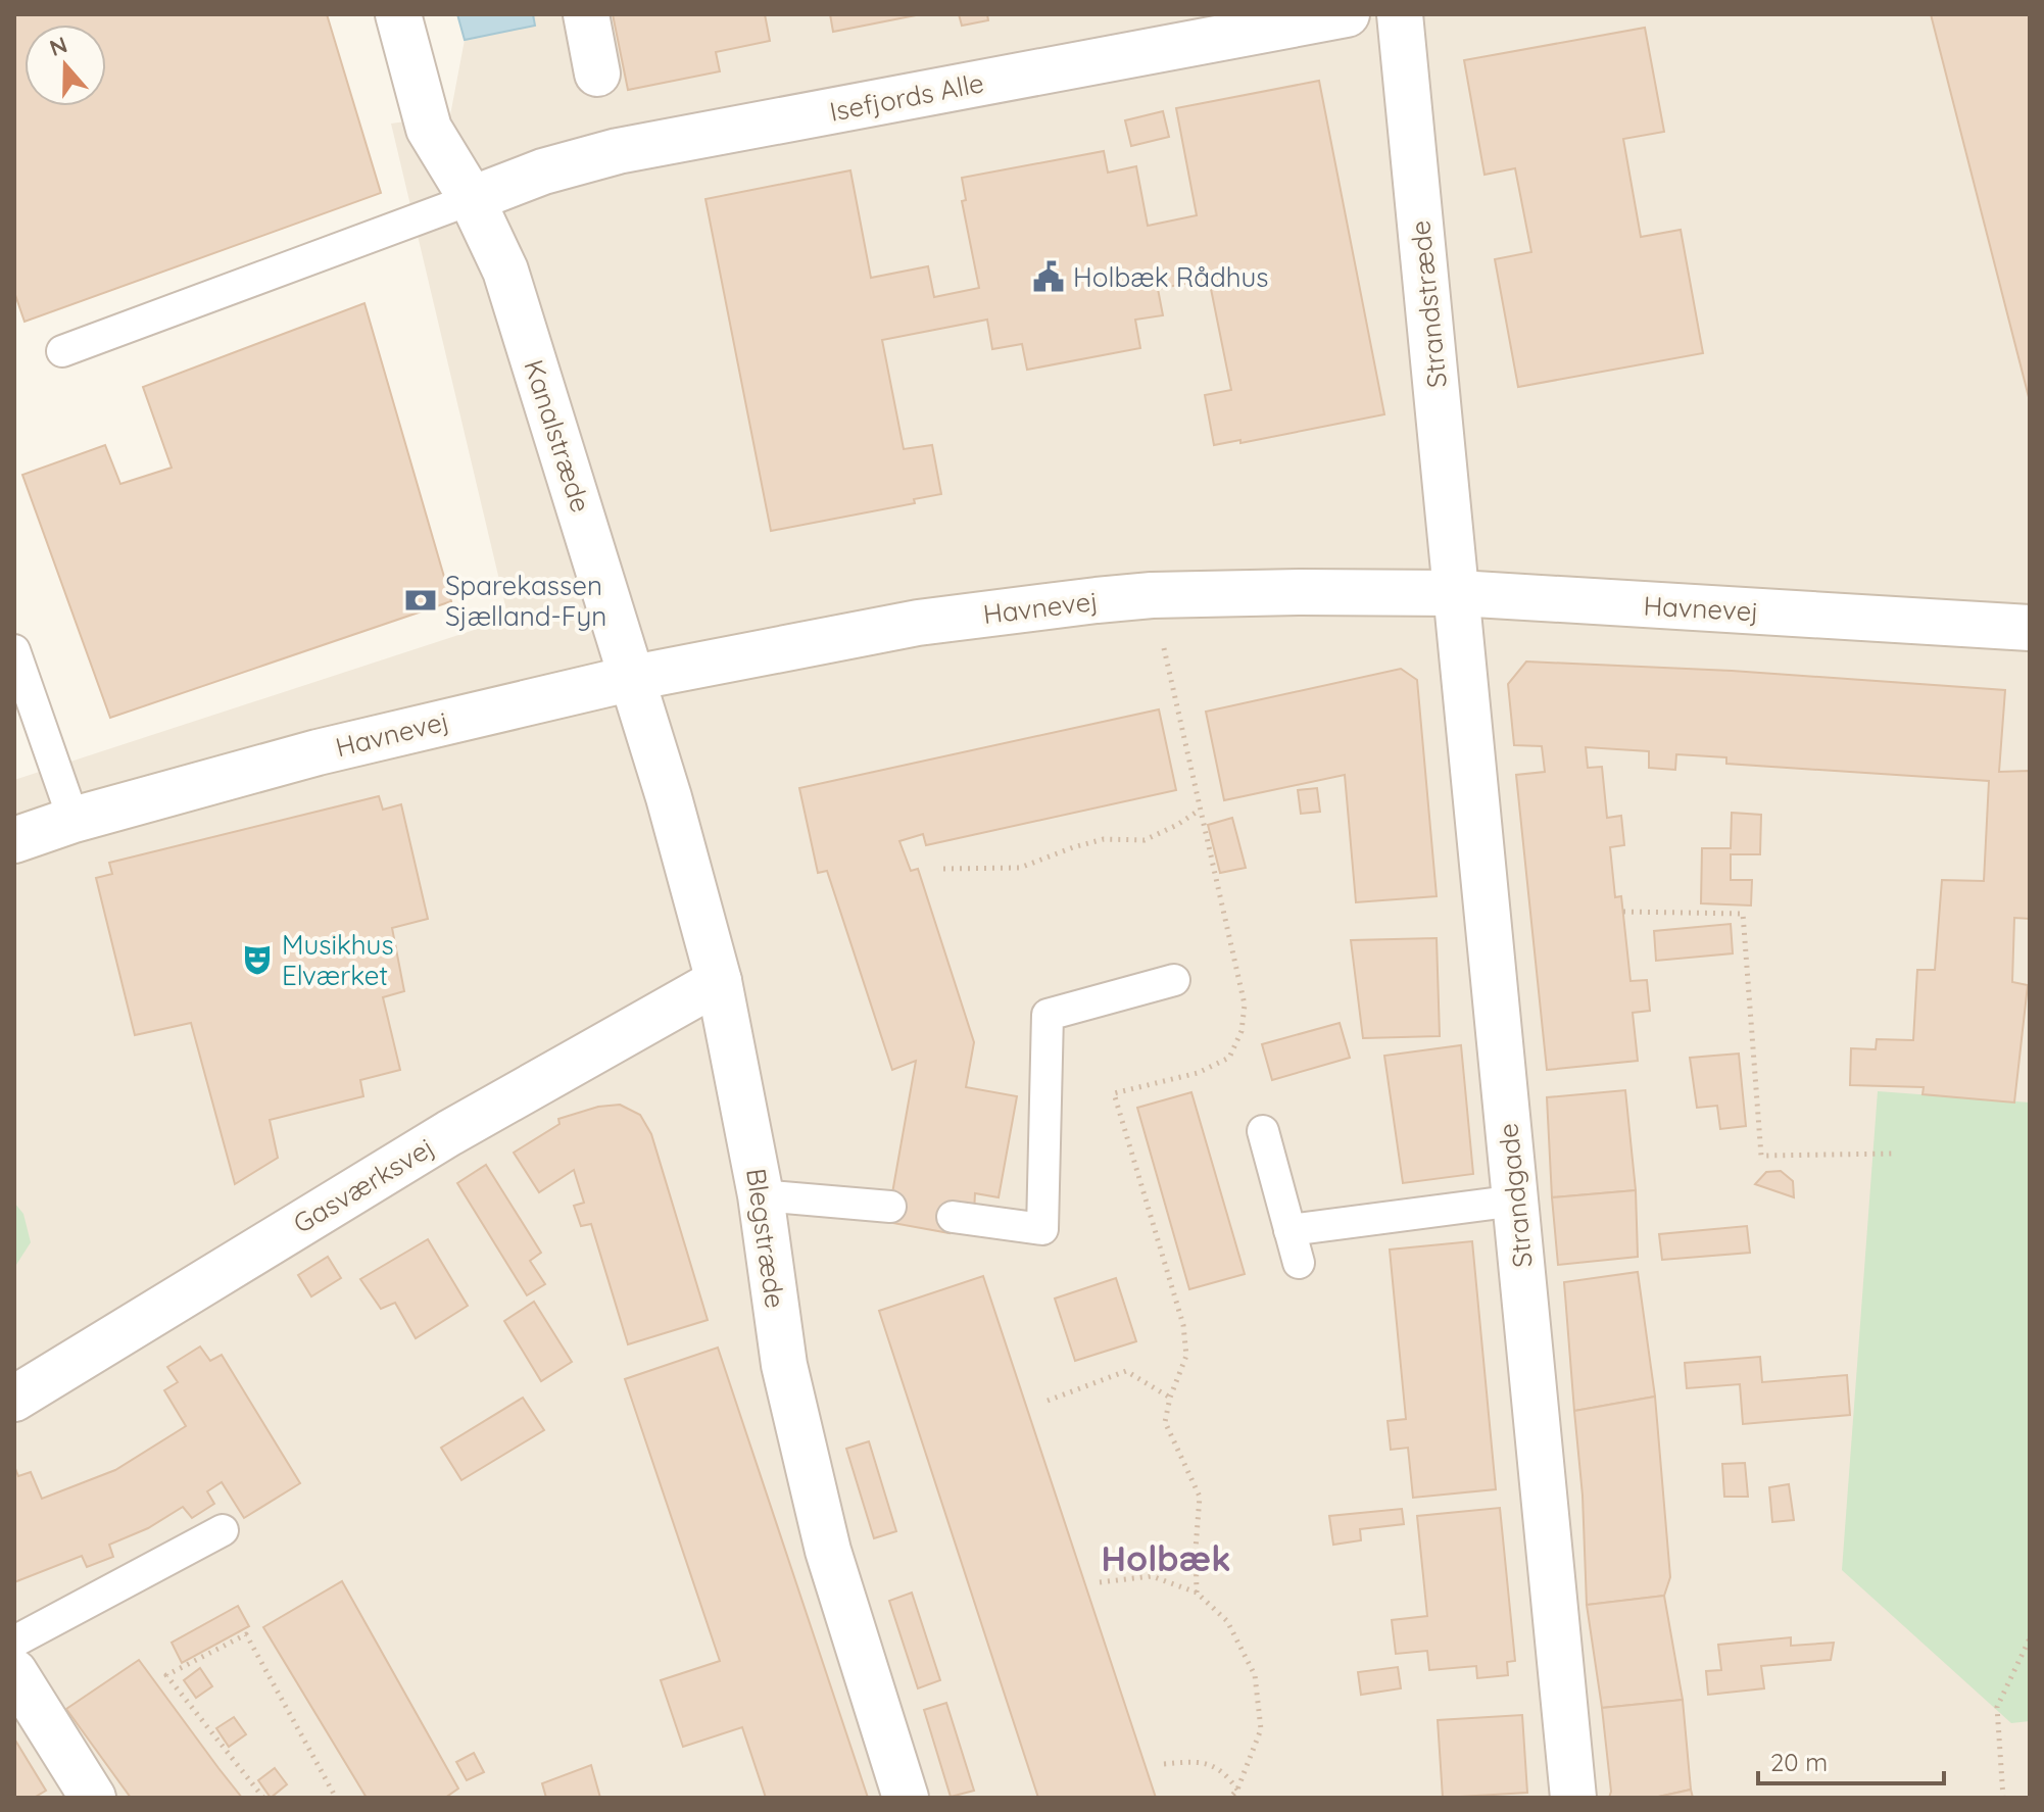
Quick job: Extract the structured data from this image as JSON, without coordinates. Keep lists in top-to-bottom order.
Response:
{
  "streets": {
    "street": [
      "Isefjords Alle",
      "Strandstræde",
      "Kanalstræde",
      "Havnevej",
      "Gasværksvej",
      "Strandgade",
      "Blegstræde"
    ]
  },
  "crossings": [
    ["Isefjords Alle", "Kanalstræde"],
    ["Strandstræde", "Havnevej"],
    ["Strandstræde", "Strandgade"],
    ["Kanalstræde", "Havnevej"],
    ["Kanalstræde", "Blegstræde"],
    ["Havnevej", "Strandgade"],
    ["Havnevej", "Blegstræde"],
    ["Gasværksvej", "Blegstræde"]
  ],
  "districts": ["Holbæk"],
  "places": {
    "public building": ["Holbæk Rådhus"],
    "bank": ["Sparekassen Sjælland-Fyn"],
    "theatre": ["Musikhus Elværket"]
  },
  "scale_bar": "20 m",
  "north": "top"
}
